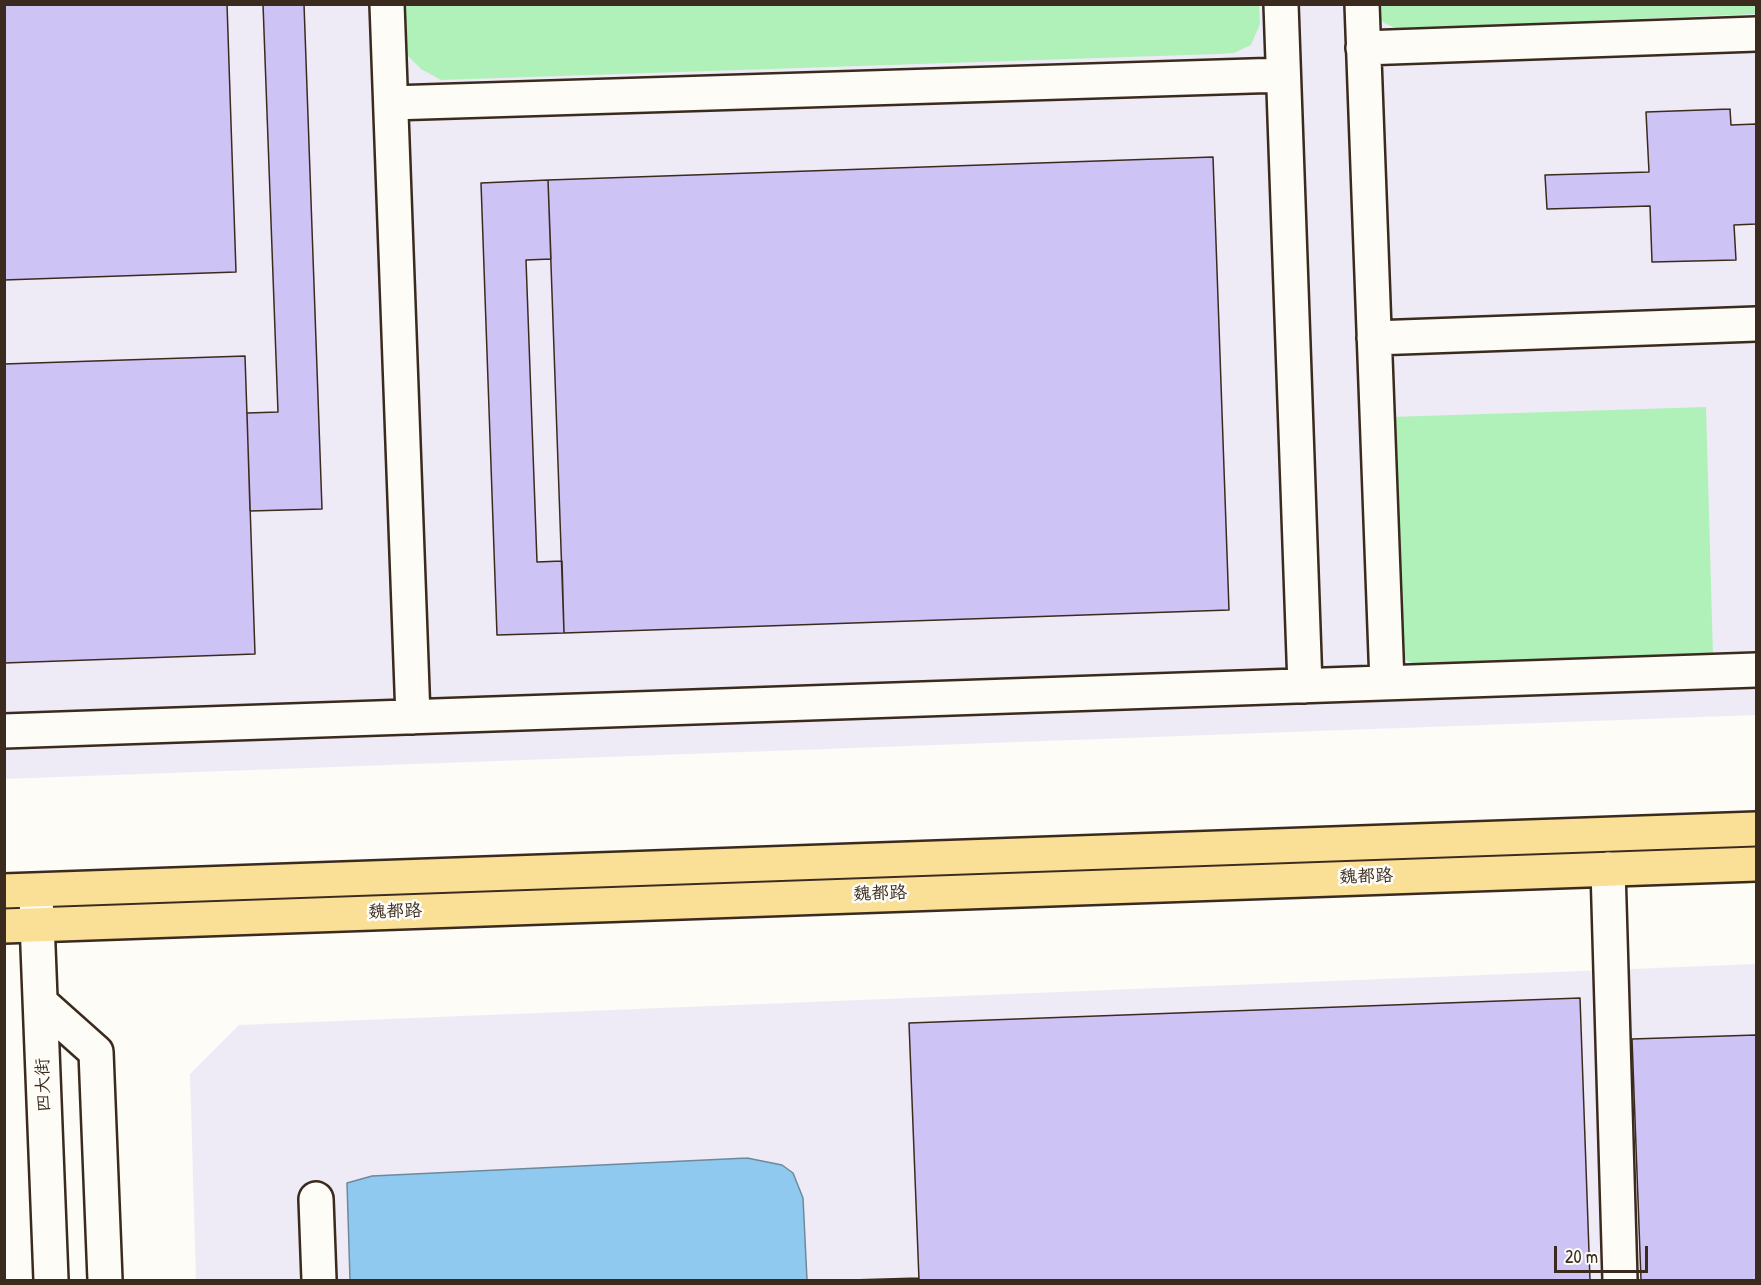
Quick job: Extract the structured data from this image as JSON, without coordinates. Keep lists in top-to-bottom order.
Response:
{
  "streets": {
    "main road": ["魏都路"],
    "street": ["四大街"]
  },
  "crossings": [
    ["魏都路", "四大街"]
  ],
  "scale_bar": "20 m"
}
